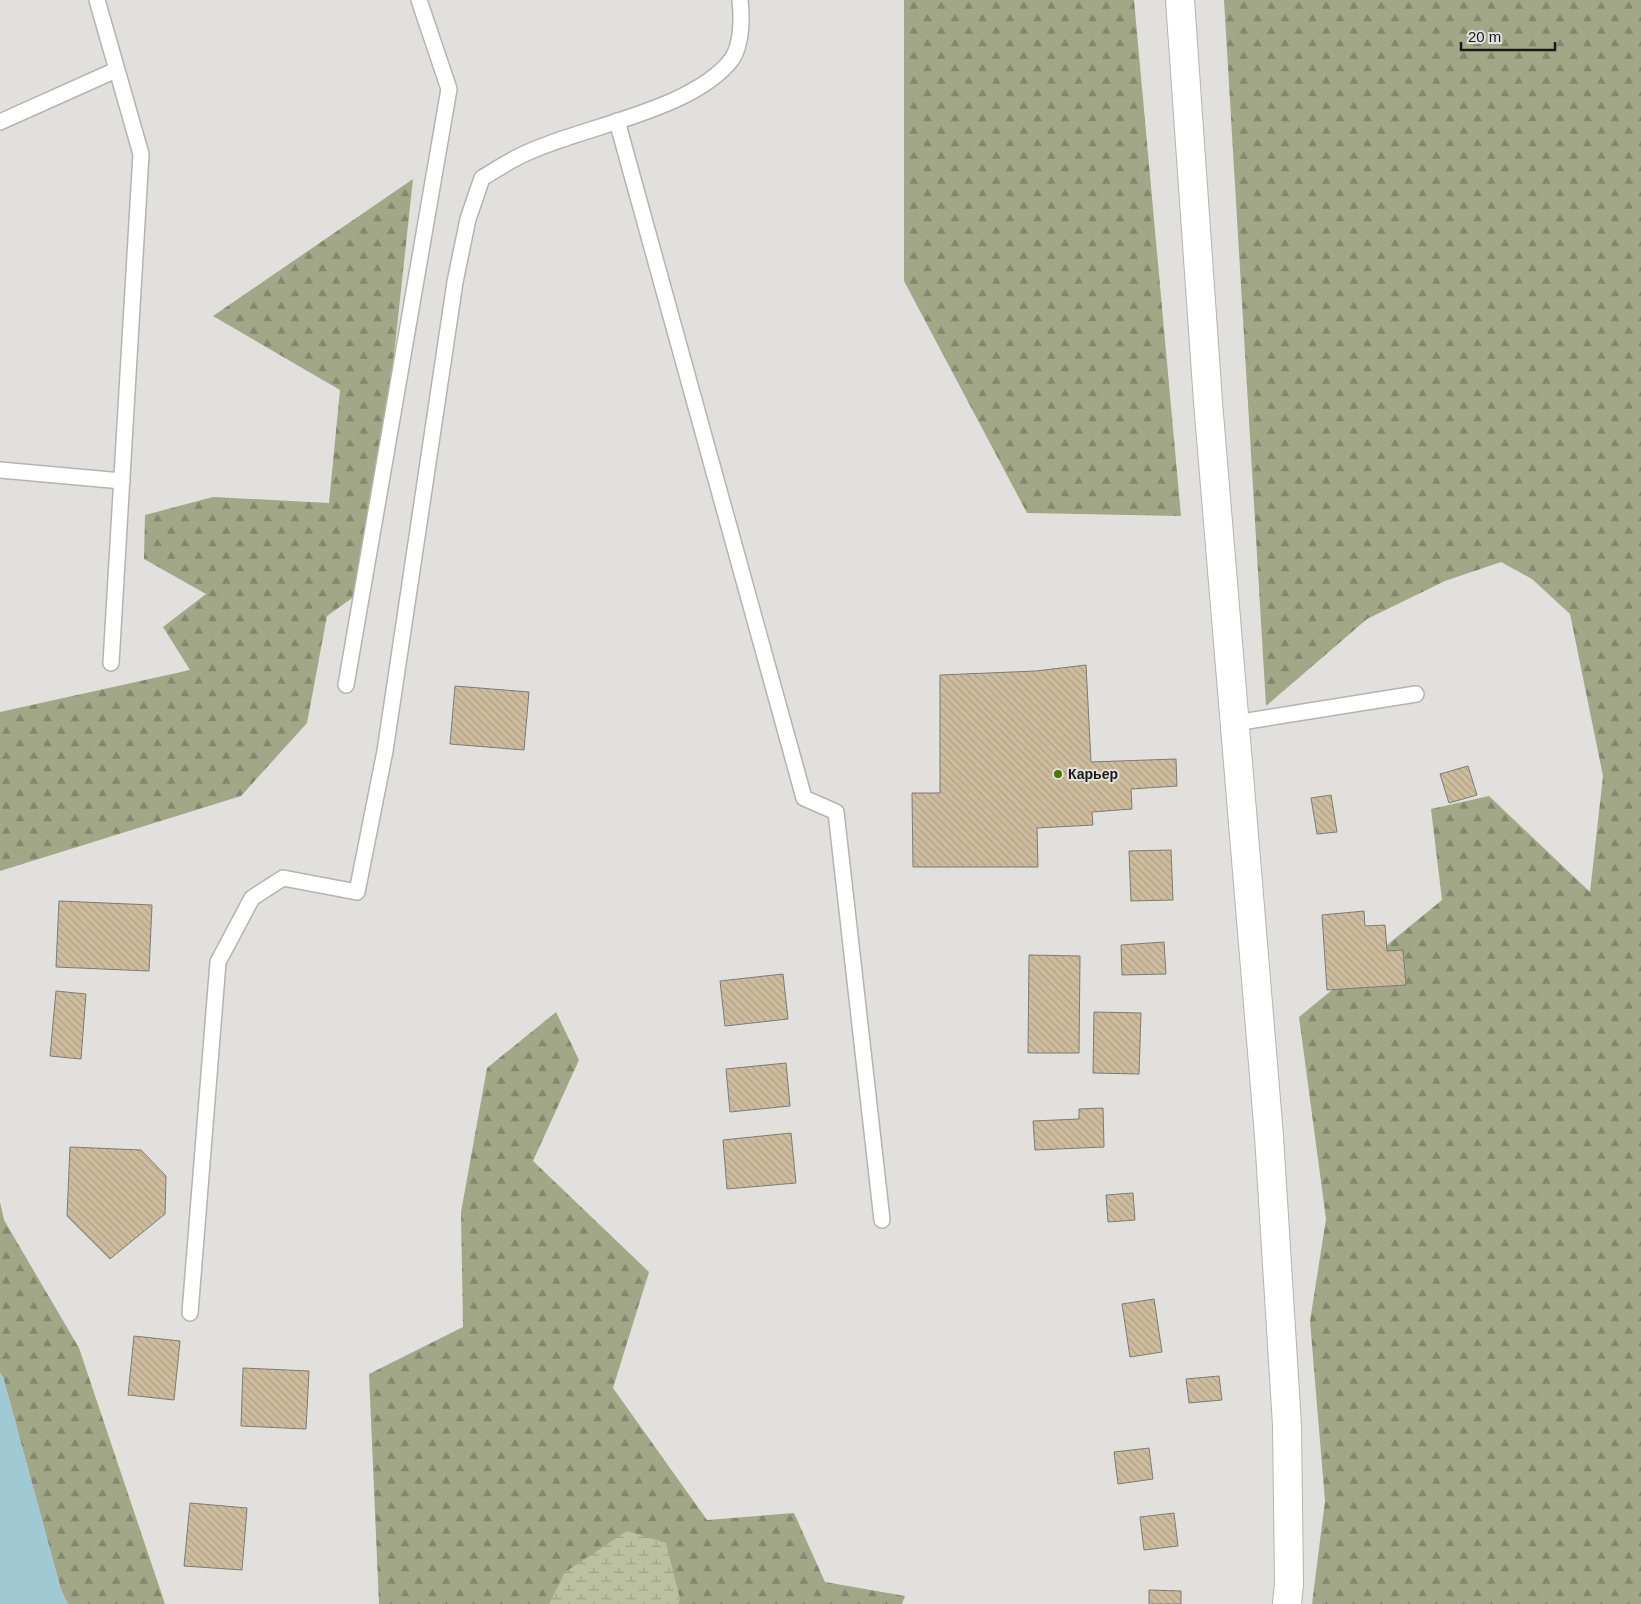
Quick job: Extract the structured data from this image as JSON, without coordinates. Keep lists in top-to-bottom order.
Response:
{
  "places": ["Карьер"],
  "scale_bar": "20 m"
}
